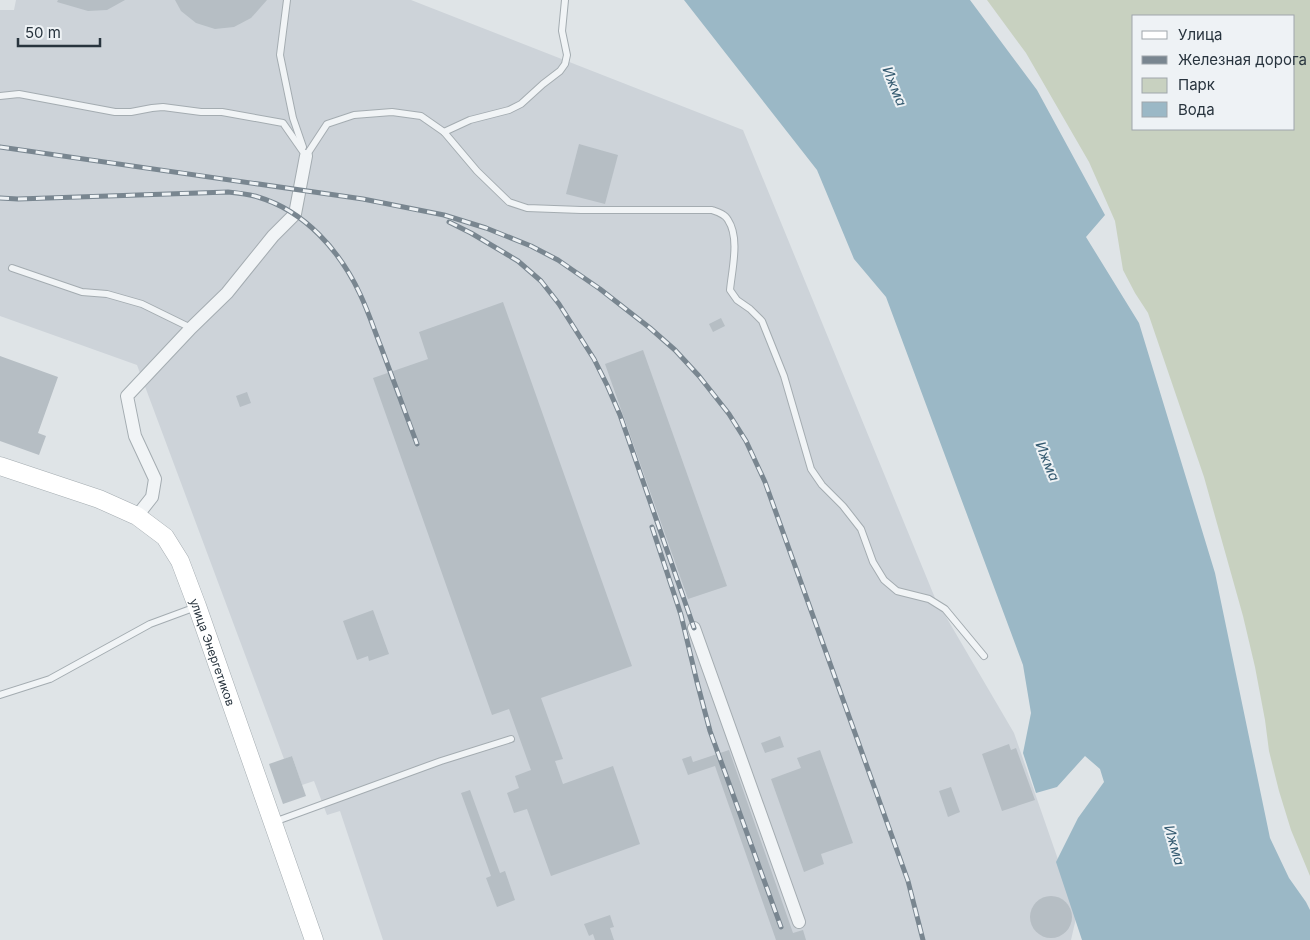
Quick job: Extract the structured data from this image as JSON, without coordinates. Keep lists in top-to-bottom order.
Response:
{
  "streets": {
    "main road": ["улица Энергетиков"]
  },
  "water": ["Ижма"],
  "legend": [
    "Улица",
    "Железная дорога",
    "Парк",
    "Вода"
  ],
  "scale_bar": "50 m"
}
